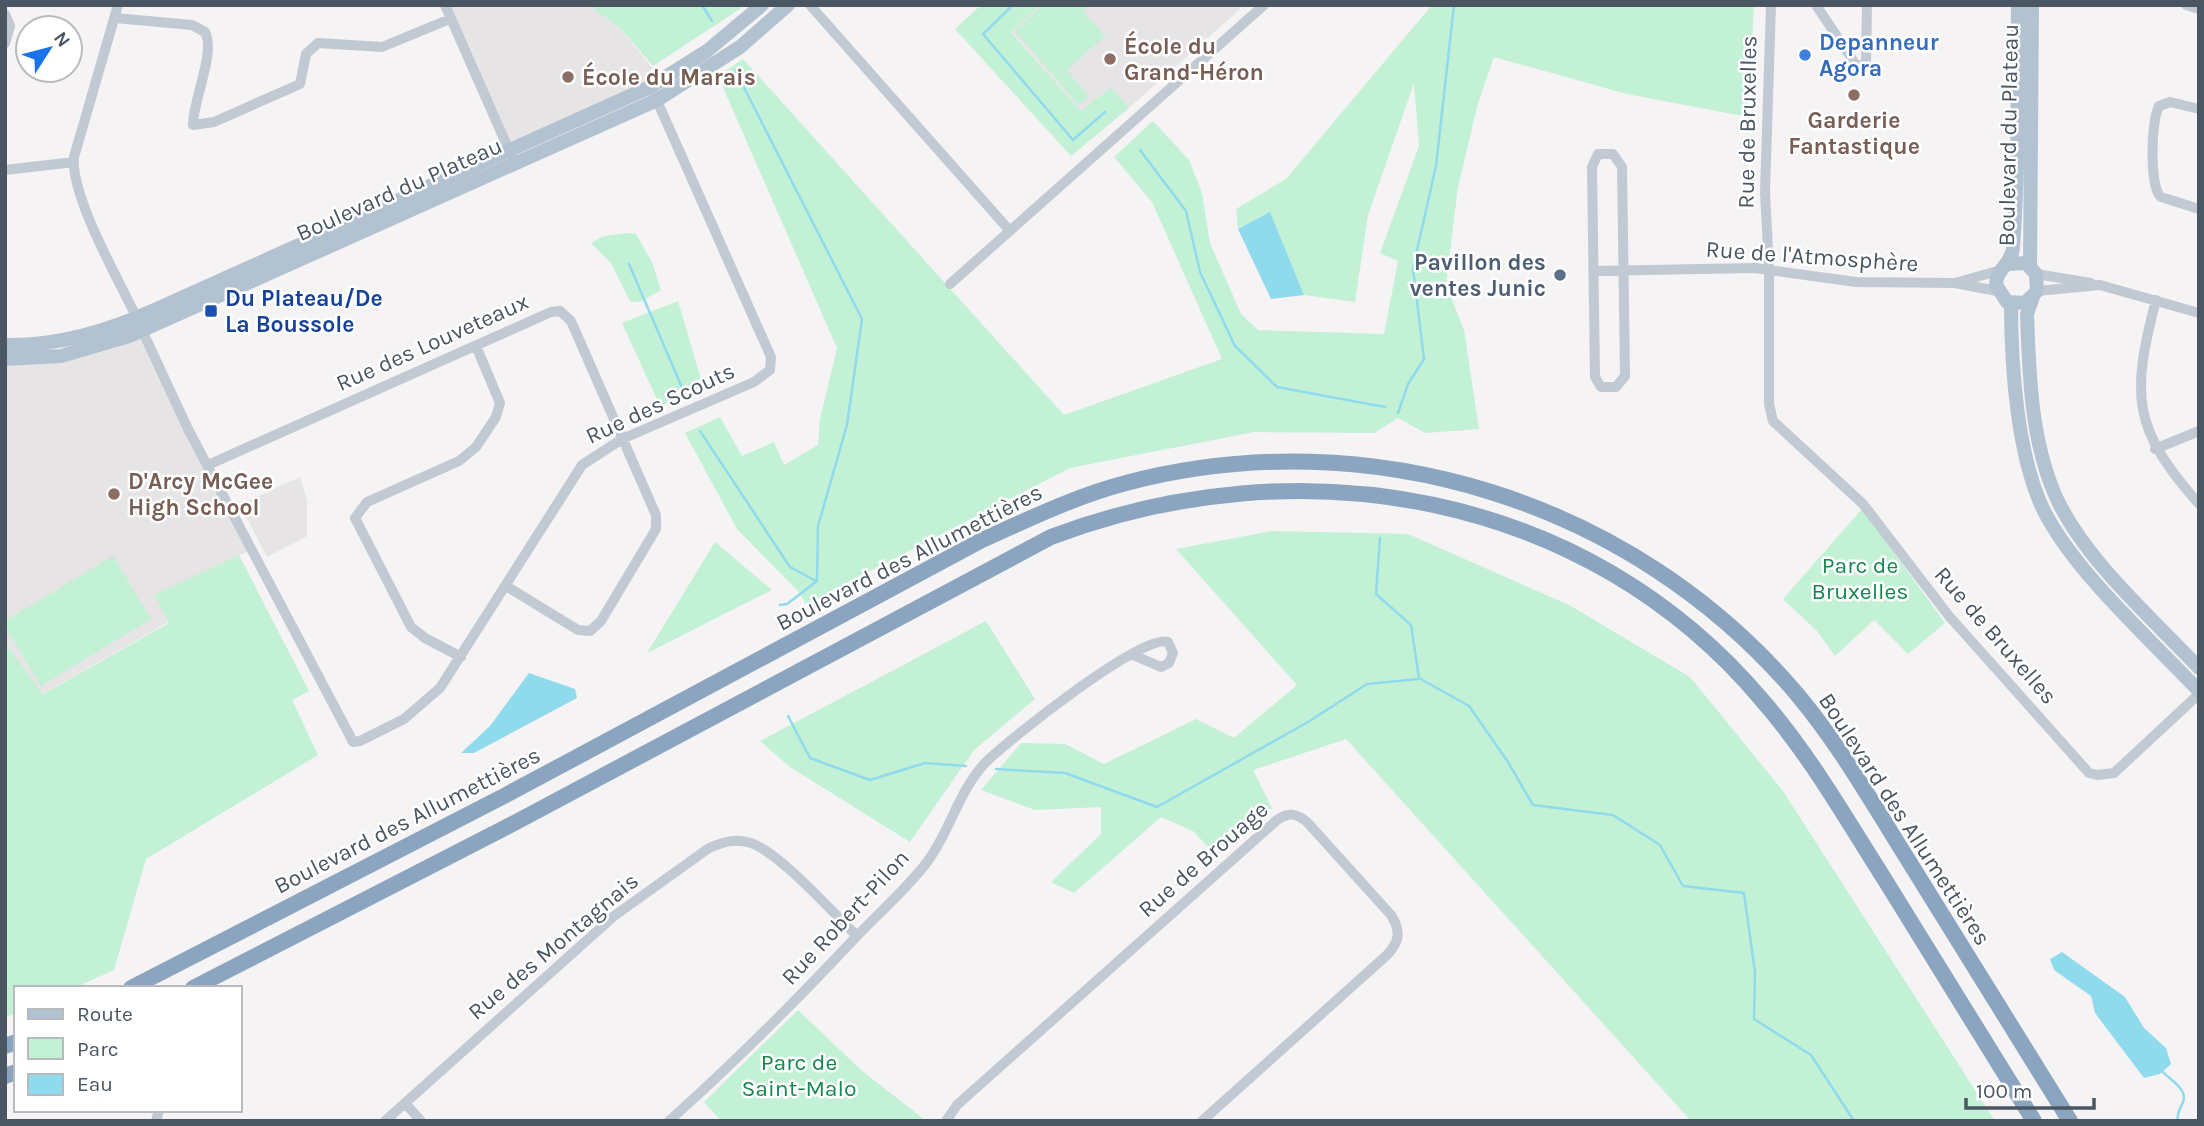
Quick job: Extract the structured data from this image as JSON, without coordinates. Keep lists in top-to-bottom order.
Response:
{
  "streets": {
    "highway": ["Boulevard des Allumettières"],
    "main road": ["Boulevard du Plateau"],
    "street": [
      "Rue de Bruxelles",
      "Rue de l'Atmosphère",
      "Rue des Louveteaux",
      "Rue des Scouts",
      "Rue de Brouage",
      "Rue Robert-Pilon",
      "Rue des Montagnais"
    ]
  },
  "crossings": [
    ["Rue de Bruxelles", "Rue de l'Atmosphère"],
    ["Boulevard du Plateau", "Rue de l'Atmosphère"],
    ["Boulevard du Plateau", "Rue des Scouts"],
    ["Rue des Louveteaux", "Rue des Scouts"],
    ["Rue Robert-Pilon", "Rue des Montagnais"]
  ],
  "parks": ["Parc de Bruxelles", "Parc de Saint-Malo"],
  "places": {
    "other": [
      "Depanneur Agora",
      "École du Grand-Héron",
      "École du Marais",
      "Garderie Fantastique",
      "Pavillon des ventes Junic",
      "D'Arcy McGee High School"
    ],
    "transit": ["Du Plateau/De La Boussole"]
  },
  "legend": ["Route", "Parc", "Eau"],
  "scale_bar": "100 m",
  "north": "top right"
}
